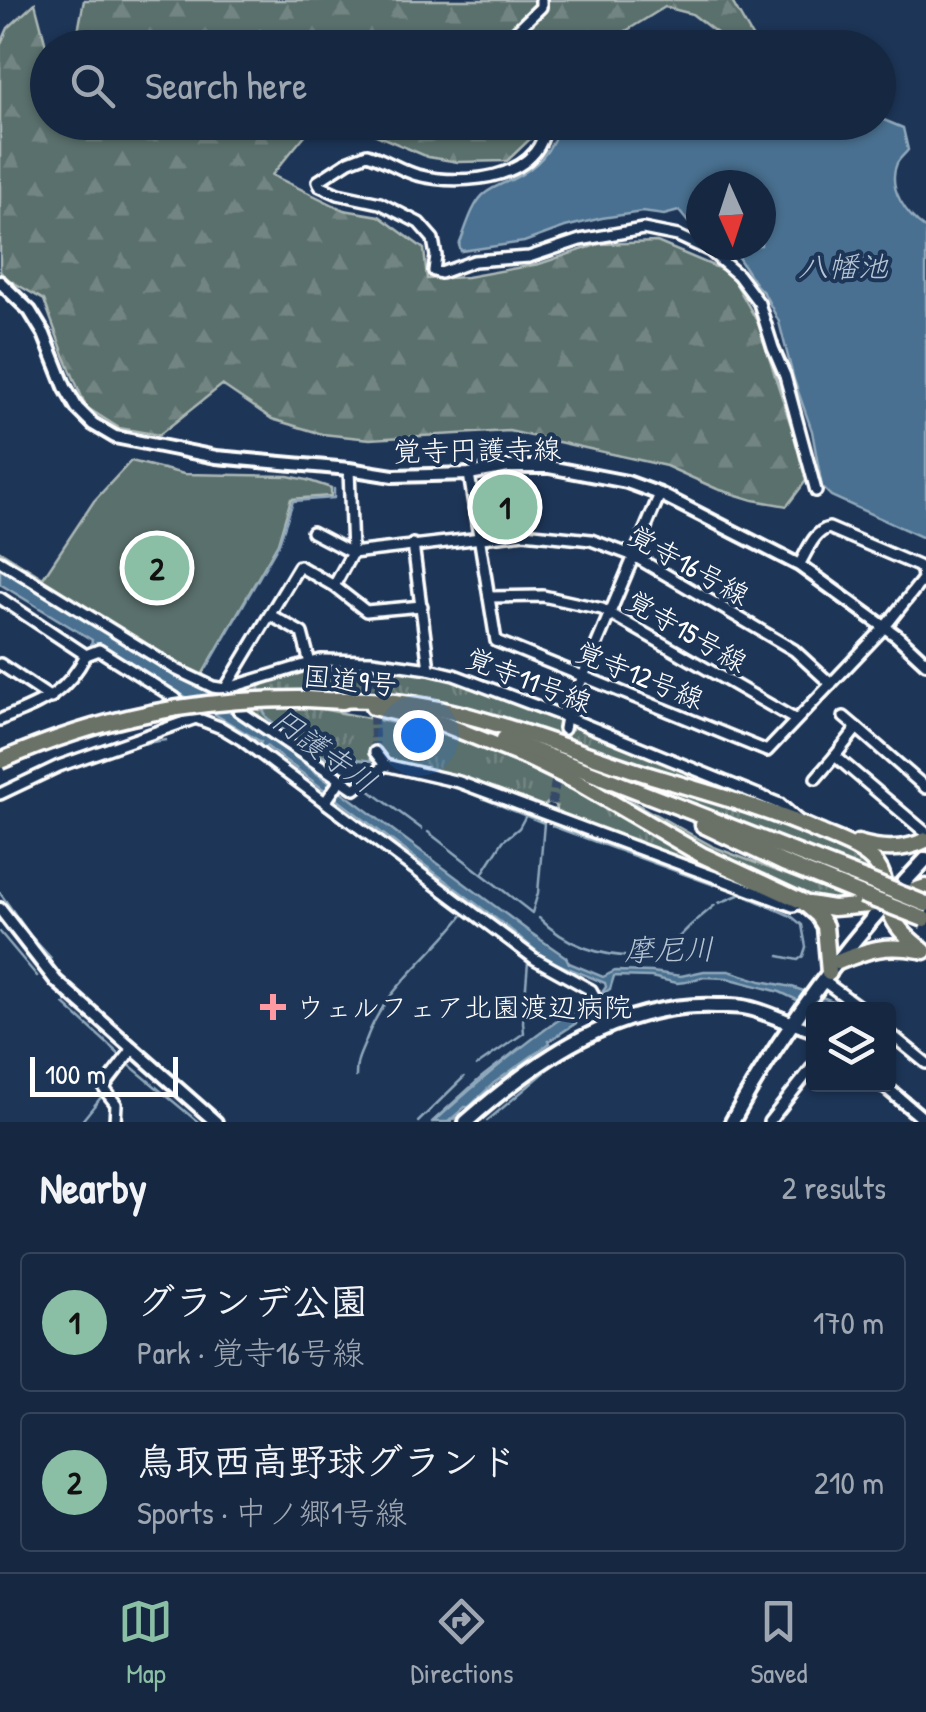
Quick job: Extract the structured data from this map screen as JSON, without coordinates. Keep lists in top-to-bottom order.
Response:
{
  "streets": {
    "highway": ["国道9号"],
    "street": [
      "覚寺円護寺線",
      "覚寺16号線",
      "覚寺15号線",
      "覚寺12号線",
      "覚寺11号線"
    ]
  },
  "crossings": [
    ["覚寺円護寺線", "覚寺12号線"],
    ["覚寺16号線", "覚寺12号線"],
    ["覚寺15号線", "覚寺12号線"]
  ],
  "water": ["八幡池", "円護寺川", "摩尼川"],
  "places": {
    "health": ["ウェルフェア北園渡辺病院"]
  },
  "scale_bar": "100 m",
  "north": "bottom",
  "page": {
    "search": "Search here",
    "pins": ["1", "2"],
    "scale": "100 m",
    "heading": ["Nearby", "2 results"],
    "list": [
      {
        "mark": "1",
        "name": "グランデ公園",
        "note": "Park · 覚寺16号線",
        "value": "170 m"
      },
      {
        "mark": "2",
        "name": "鳥取西高野球グランド",
        "note": "Sports · 中ノ郷1号線",
        "value": "210 m"
      }
    ],
    "nav": ["Map", "Directions", "Saved"]
  }
}
